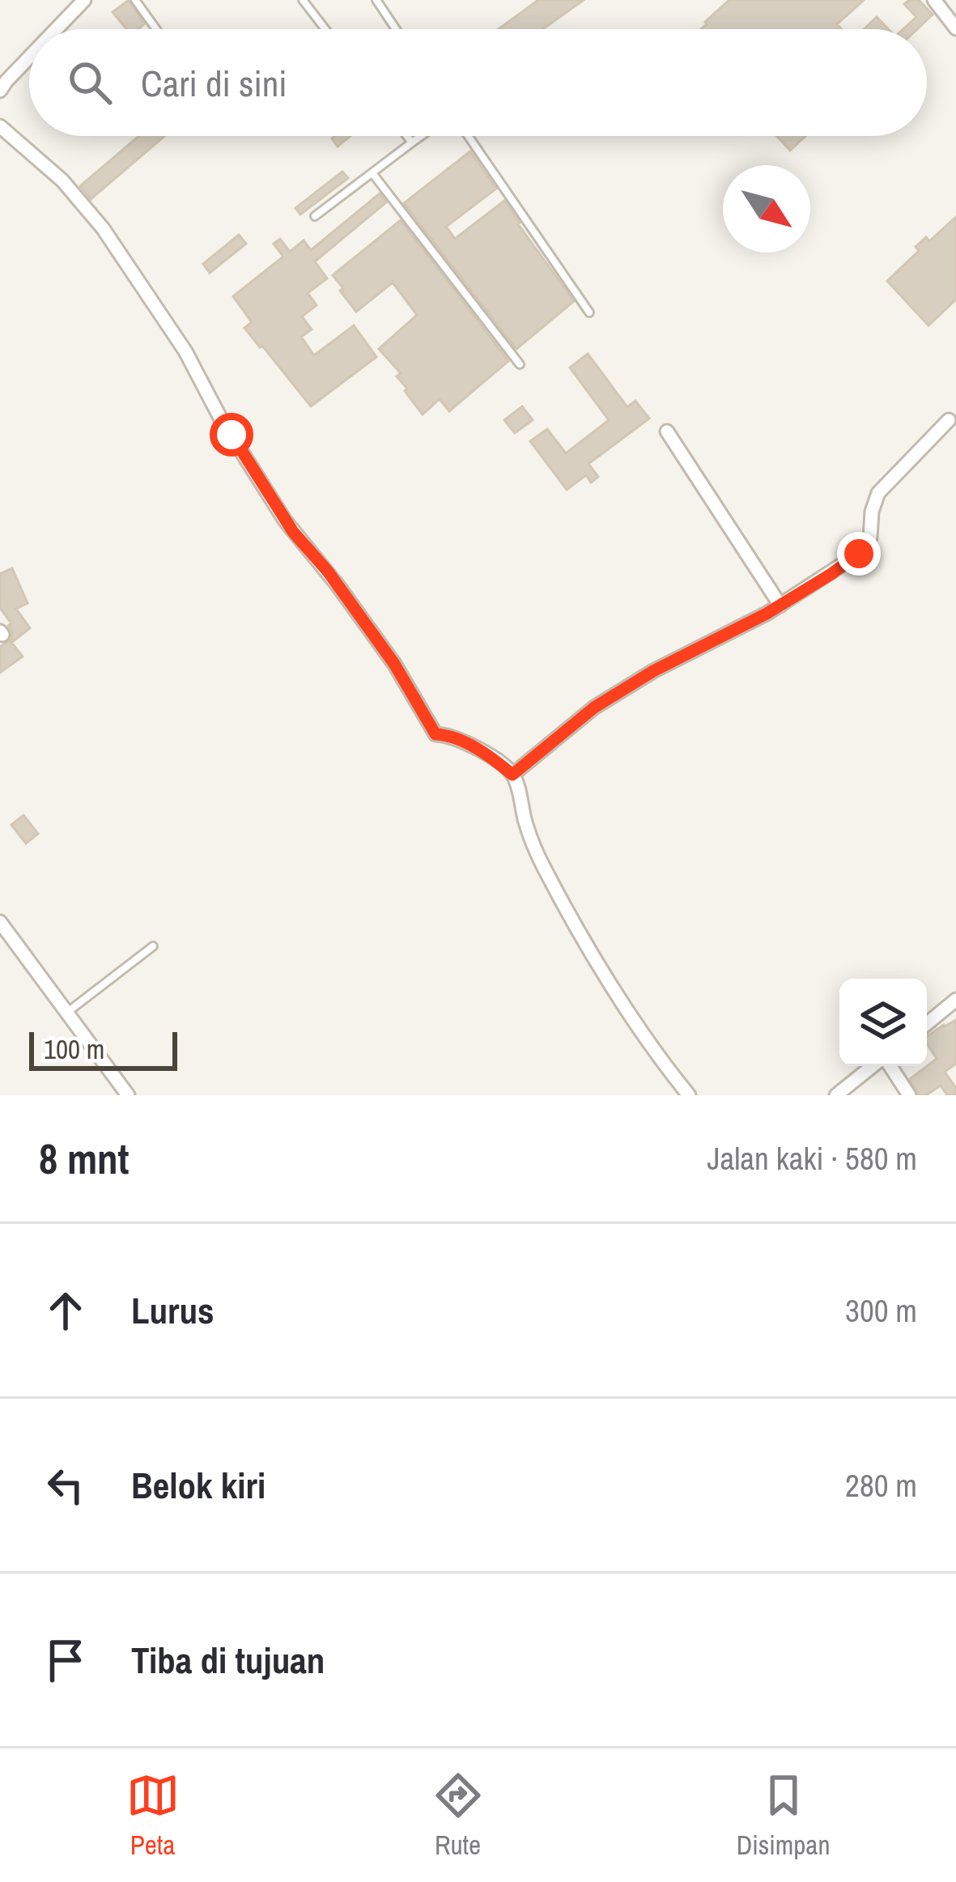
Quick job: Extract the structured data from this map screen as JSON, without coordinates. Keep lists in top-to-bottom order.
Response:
{
  "scale_bar": "100 m",
  "north": "bottom right",
  "page": {
    "search": "Cari di sini",
    "scale": "100 m",
    "heading": ["8 mnt", "Jalan kaki · 580 m"],
    "list": [
      ["Lurus", "300 m"],
      ["Belok kiri", "280 m"],
      "Tiba di tujuan"
    ],
    "nav": ["Peta", "Rute", "Disimpan"]
  }
}
